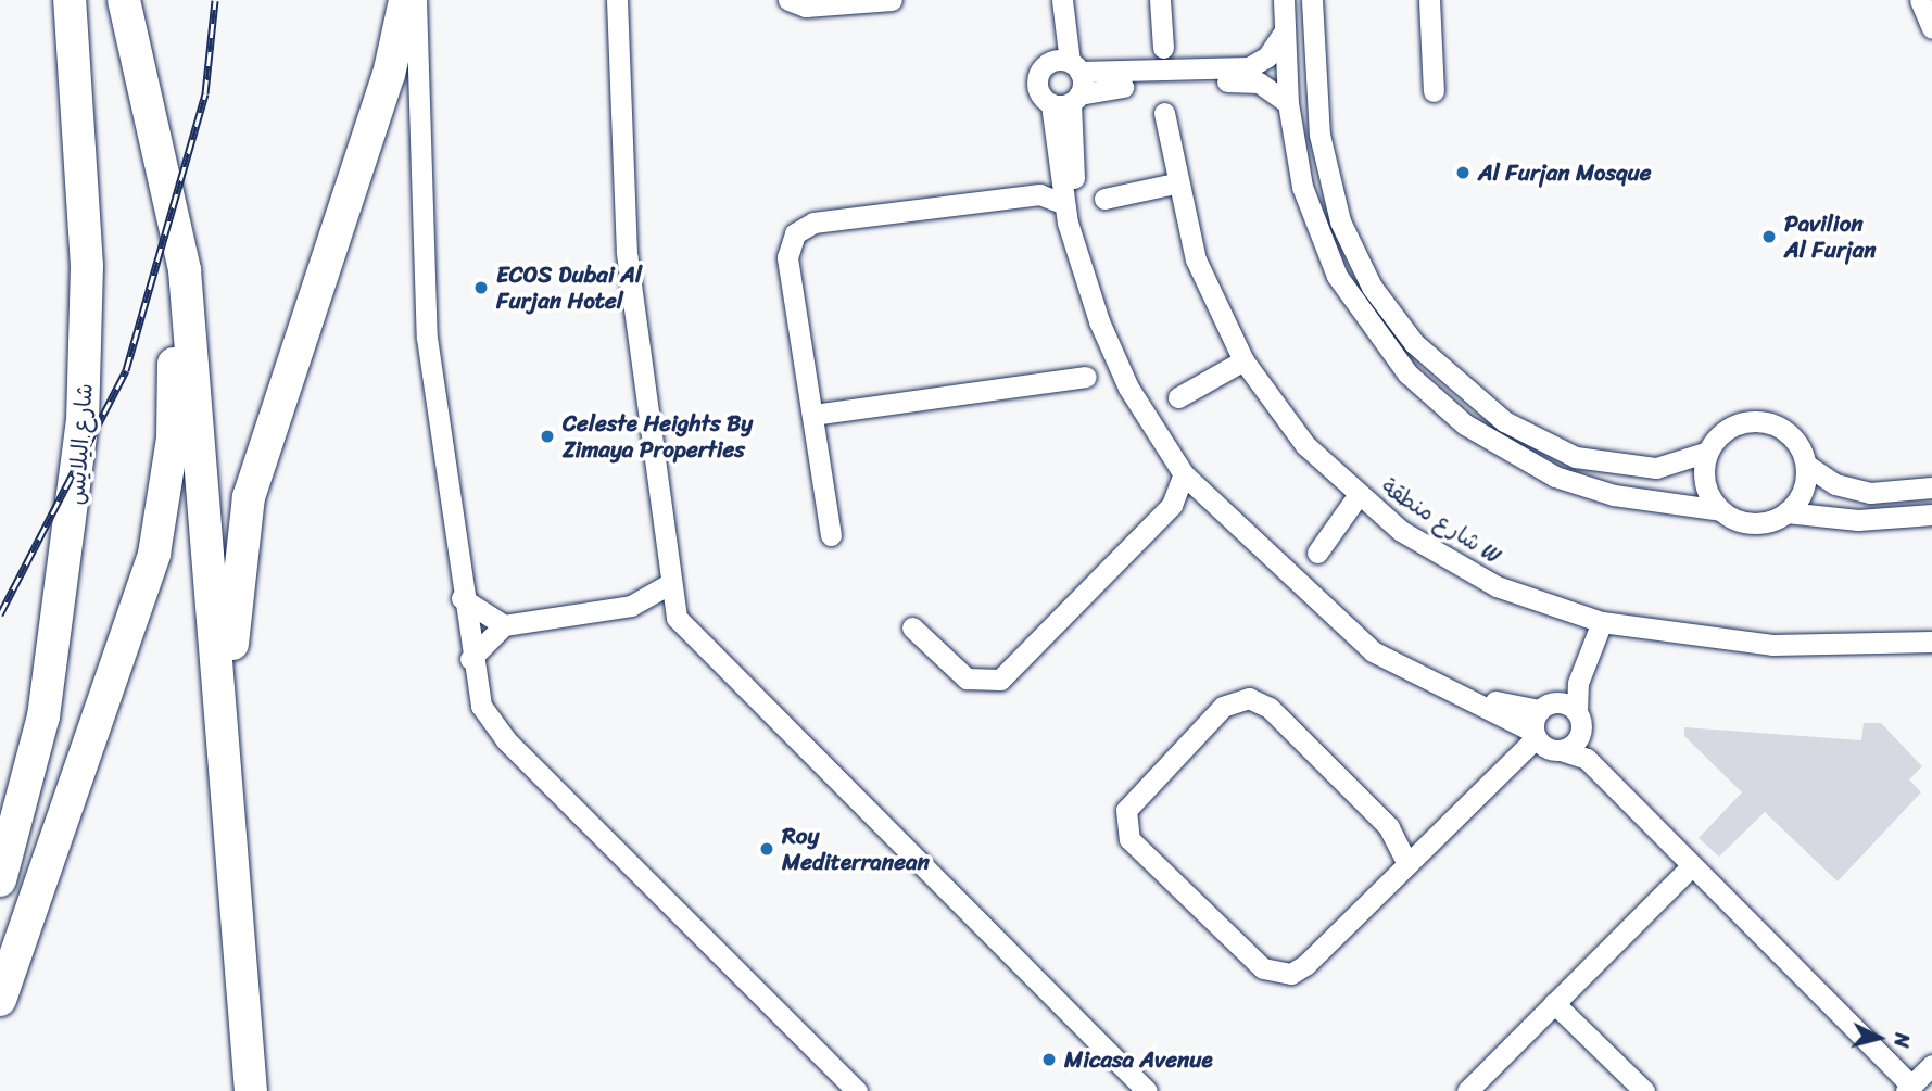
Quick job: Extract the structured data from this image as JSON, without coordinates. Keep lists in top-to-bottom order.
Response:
{
  "streets": {
    "highway": ["شارع اليلايس"],
    "street": ["شارع منطقة W"]
  },
  "places": [
    "Al Furjan Mosque",
    "Pavilion Al Furjan",
    "ECOS Dubai Al Furjan Hotel",
    "Celeste Heights By Zimaya Properties",
    "Roy Mediterranean",
    "Micasa Avenue"
  ],
  "north": "right"
}
